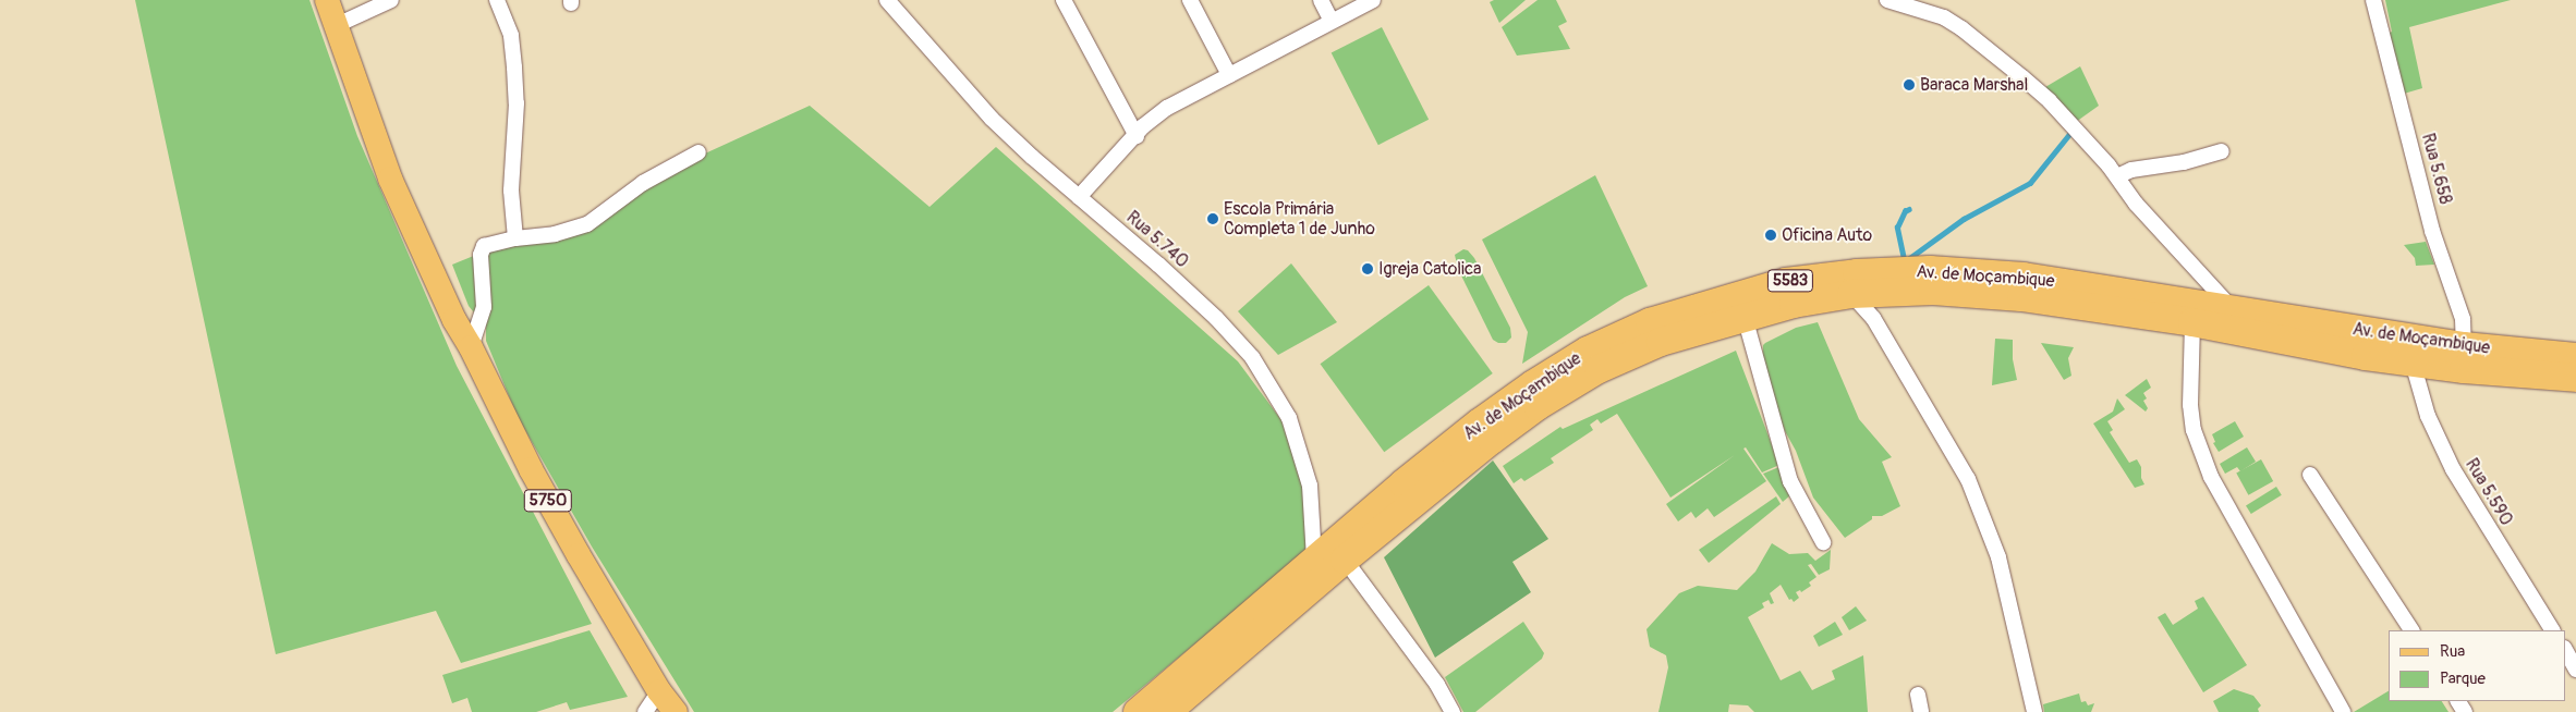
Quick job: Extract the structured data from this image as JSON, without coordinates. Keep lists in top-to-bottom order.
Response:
{
  "streets": {
    "highway": ["Av. de Moçambique", "5583"],
    "main road": ["5750"],
    "street": ["Rua 5.658", "Rua 5.740", "Rua 5.590"]
  },
  "crossings": [
    ["Rua 5.658", "Av. de Moçambique"],
    ["Rua 5.740", "Av. de Moçambique"],
    ["Av. de Moçambique", "Rua 5.590"]
  ],
  "places": [
    "Baraca Marshal",
    "Escola Primária Completa 1 de Junho",
    "Oficina Auto",
    "Igreja Catolica"
  ],
  "legend": ["Rua", "Parque"]
}
